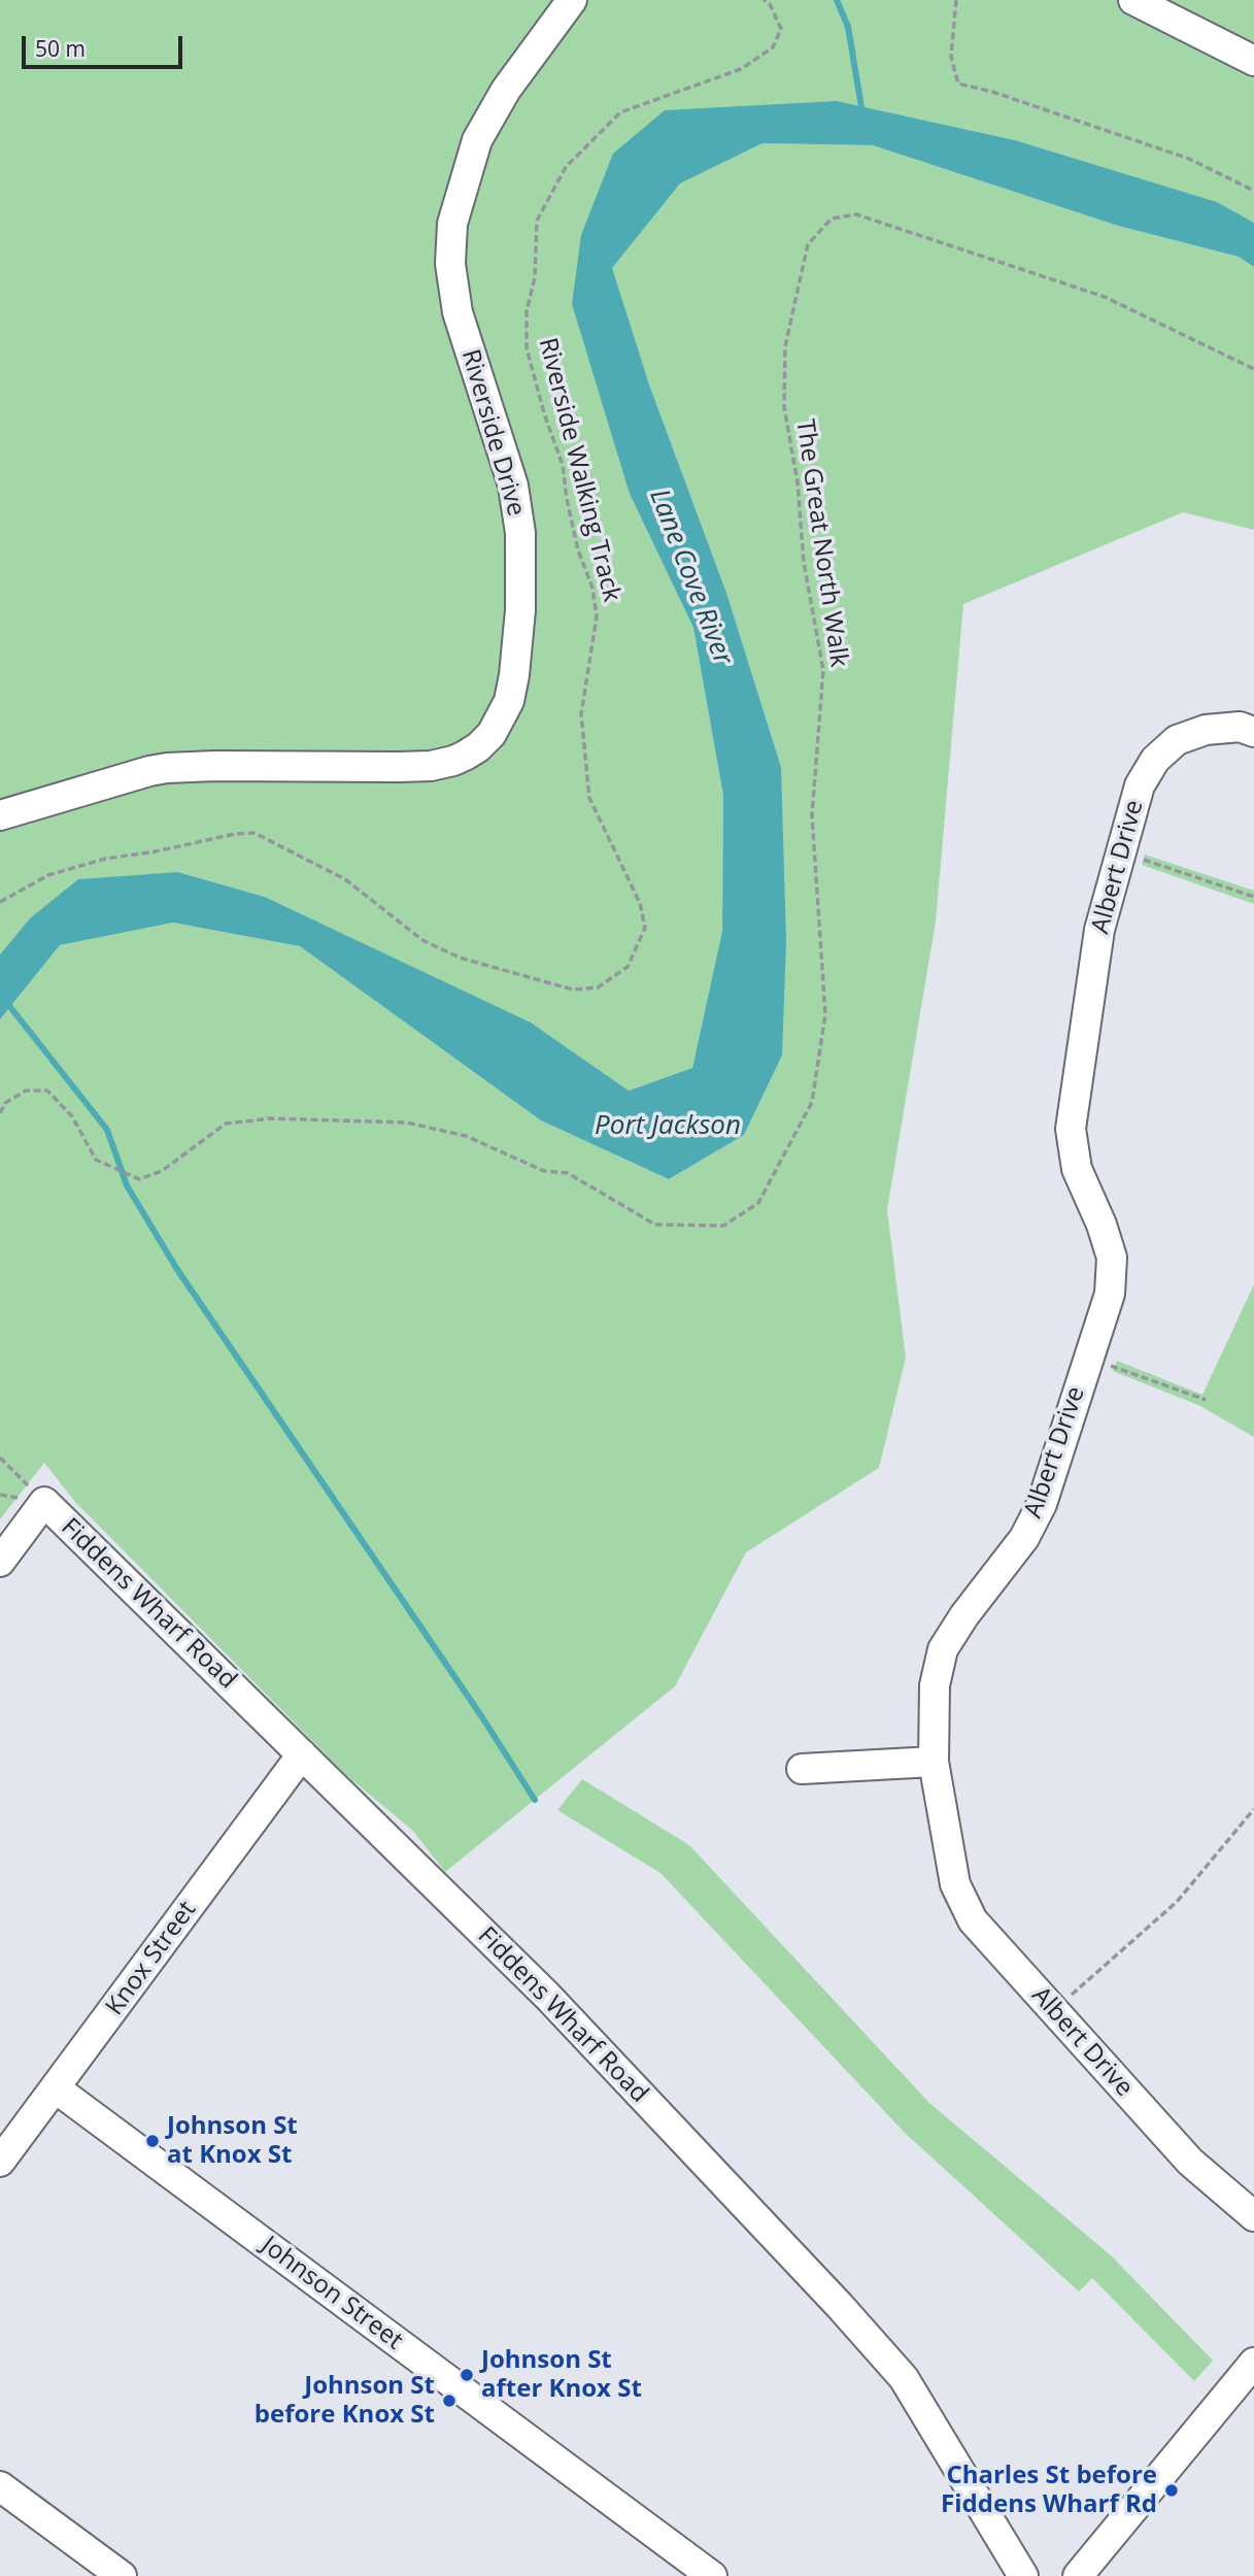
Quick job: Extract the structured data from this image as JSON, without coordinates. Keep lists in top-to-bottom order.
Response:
{
  "streets": {
    "street": [
      "Riverside Drive",
      "Albert Drive",
      "Fiddens Wharf Road",
      "Knox Street",
      "Johnson Street"
    ],
    "path": ["Riverside Walking Track", "The Great North Walk"]
  },
  "crossings": [
    ["Fiddens Wharf Road", "Knox Street"],
    ["Knox Street", "Johnson Street"]
  ],
  "water": ["Lane Cove River", "Port Jackson"],
  "places": [
    "Johnson St at Knox St",
    "Johnson St after Knox St",
    "Johnson St before Knox St",
    "Charles St before Fiddens Wharf Rd"
  ],
  "scale_bar": "50 m"
}
